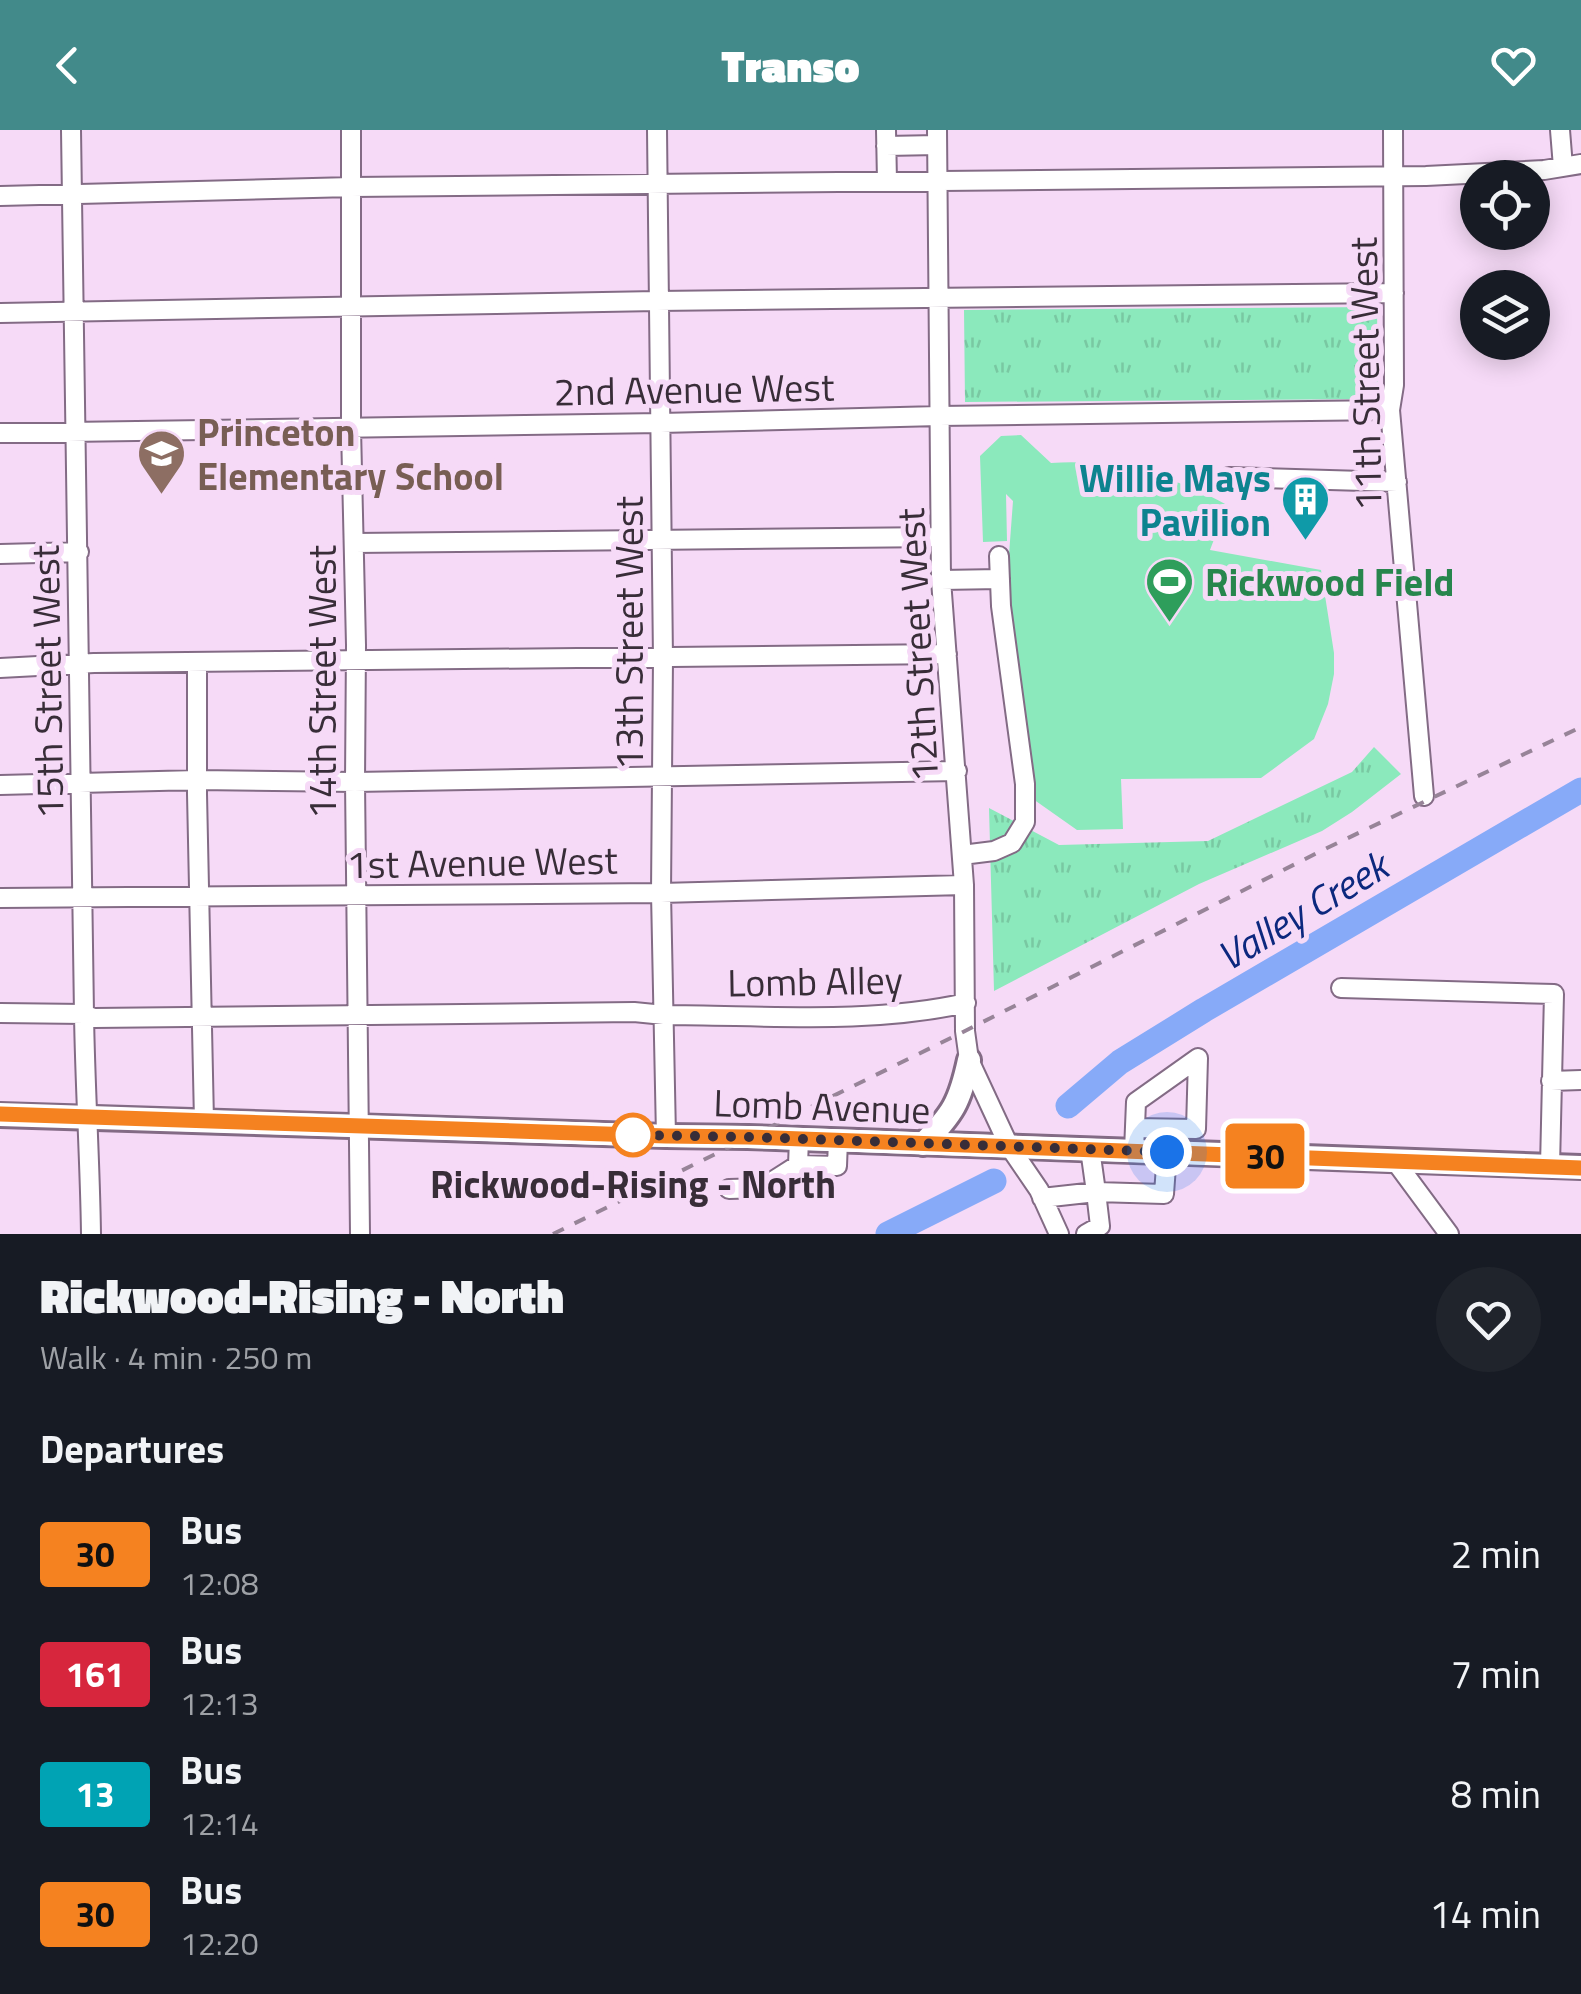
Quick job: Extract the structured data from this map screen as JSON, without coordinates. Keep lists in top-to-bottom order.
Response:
{
  "streets": {
    "main road": ["Lomb Avenue"],
    "street": [
      "11th Street West",
      "2nd Avenue West",
      "13th Street West",
      "12th Street West",
      "15th Street West",
      "14th Street West",
      "1st Avenue West",
      "Lomb Alley"
    ]
  },
  "crossings": [
    ["11th Street West", "2nd Avenue West"],
    ["2nd Avenue West", "13th Street West"],
    ["2nd Avenue West", "12th Street West"],
    ["2nd Avenue West", "15th Street West"],
    ["2nd Avenue West", "14th Street West"],
    ["13th Street West", "1st Avenue West"],
    ["13th Street West", "Lomb Alley"],
    ["13th Street West", "Lomb Avenue"],
    ["12th Street West", "1st Avenue West"],
    ["12th Street West", "Lomb Alley"],
    ["12th Street West", "Lomb Avenue"],
    ["15th Street West", "1st Avenue West"],
    ["15th Street West", "Lomb Alley"],
    ["15th Street West", "Lomb Avenue"],
    ["14th Street West", "1st Avenue West"],
    ["14th Street West", "Lomb Alley"],
    ["14th Street West", "Lomb Avenue"]
  ],
  "water": ["Valley Creek"],
  "places": {
    "school or university": ["Princeton Elementary School"],
    "building": ["Willie Mays Pavilion"],
    "sports": ["Rickwood Field"],
    "other": ["Rickwood-Rising - North"]
  },
  "lines": ["bus line 30"],
  "page": {
    "header": "Transo",
    "on_map": "30",
    "heading": [
      ["Rickwood-Rising - North", "Walk · 4 min · 250 m"],
      "Departures"
    ],
    "list": [
      {
        "mark": "30",
        "name": "Bus",
        "note": "12:08",
        "value": "2 min"
      },
      {
        "mark": "161",
        "name": "Bus",
        "note": "12:13",
        "value": "7 min"
      },
      {
        "mark": "13",
        "name": "Bus",
        "note": "12:14",
        "value": "8 min"
      },
      {
        "mark": "30",
        "name": "Bus",
        "note": "12:20",
        "value": "14 min"
      }
    ]
  }
}
